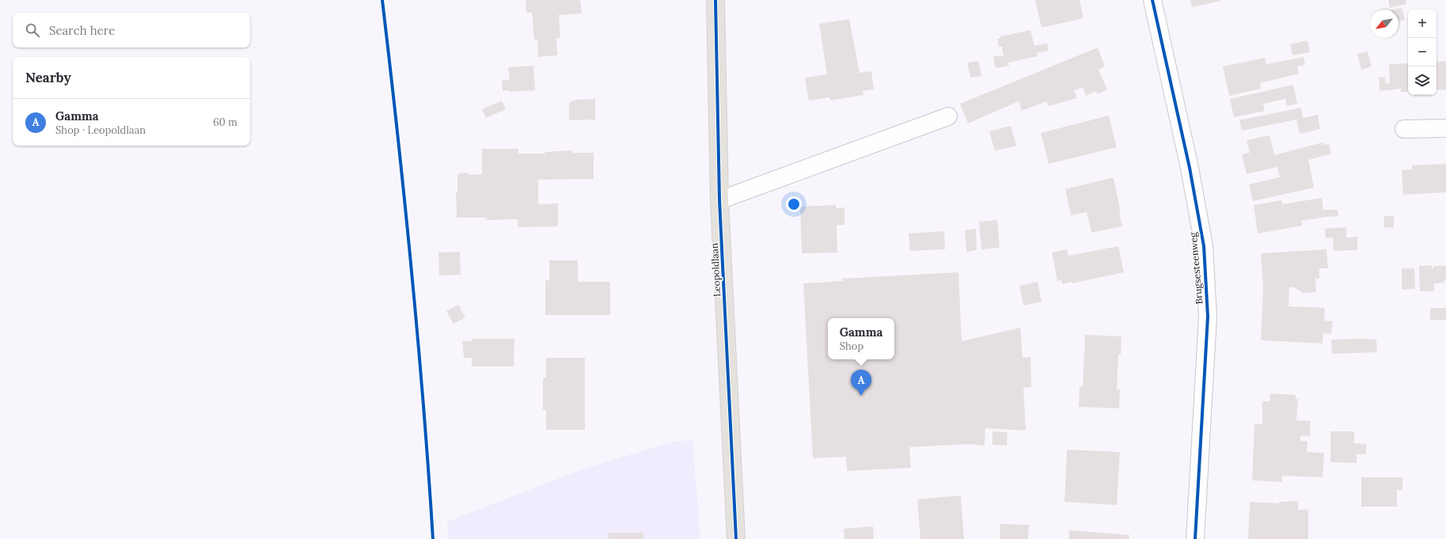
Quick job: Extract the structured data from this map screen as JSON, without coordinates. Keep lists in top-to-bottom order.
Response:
{
  "streets": {
    "main road": ["Leopoldlaan"],
    "street": ["Brugsesteenweg"]
  },
  "north": "bottom left",
  "page": {
    "map_buttons": ["+", "−"],
    "search": "Search here",
    "heading": "Nearby",
    "list": [
      {
        "mark": "A",
        "name": "Gamma",
        "note": "Shop · Leopoldlaan",
        "value": "60 m"
      }
    ],
    "popup": ["Gamma", "Shop"],
    "pins": "A"
  }
}
